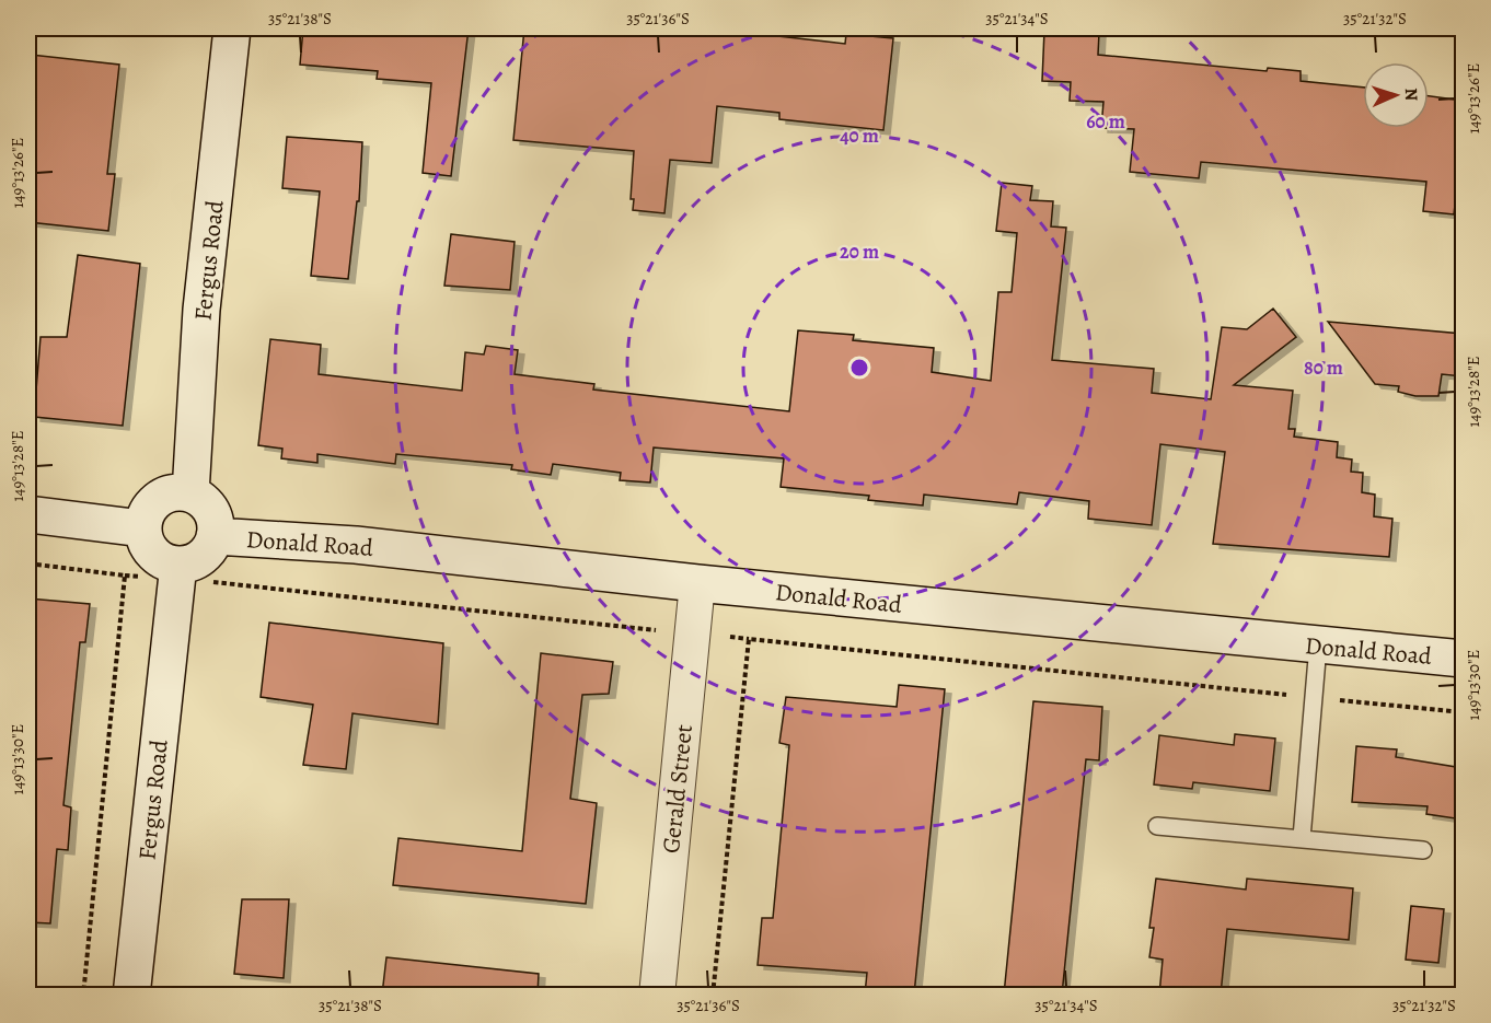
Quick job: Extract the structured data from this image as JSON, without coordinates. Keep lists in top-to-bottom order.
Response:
{
  "streets": {
    "street": ["Fergus Road", "Donald Road", "Gerald Street"]
  },
  "crossings": [
    ["Fergus Road", "Donald Road"],
    ["Donald Road", "Gerald Street"]
  ],
  "north": "right",
  "coordinates": [
    "35°21'38\"S",
    "35°21'36\"S",
    "35°21'34\"S",
    "35°21'32\"S",
    "149°13'26\"E",
    "149°13'28\"E",
    "149°13'30\"E"
  ],
  "rings": [
    "60 m",
    "40 m",
    "20 m",
    "80 m"
  ]
}
